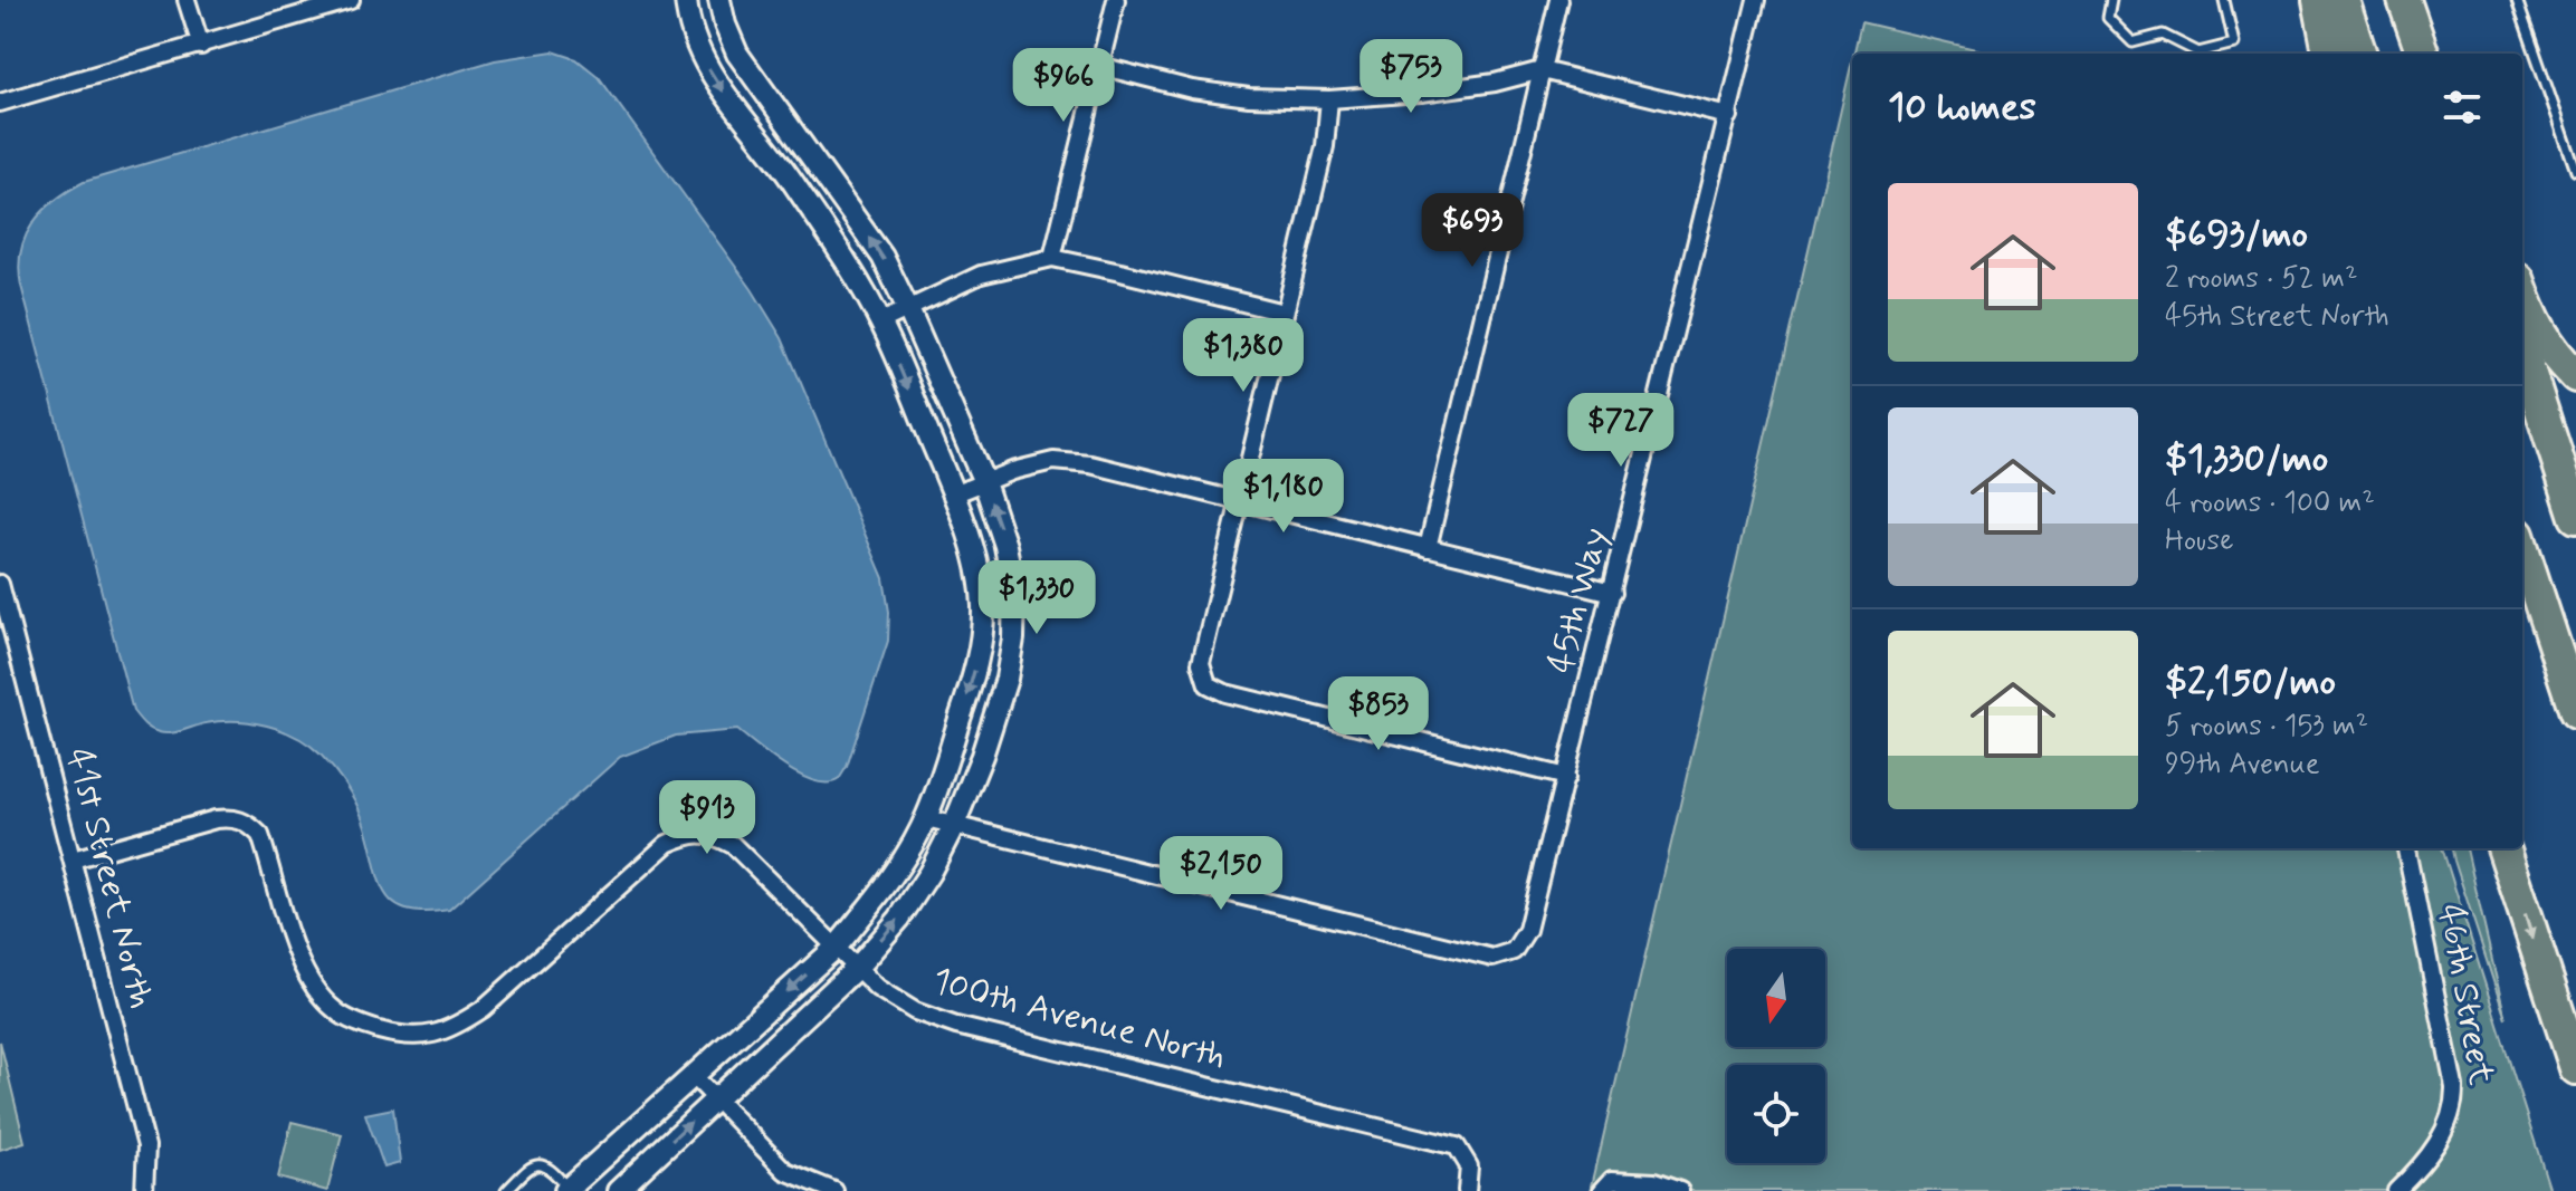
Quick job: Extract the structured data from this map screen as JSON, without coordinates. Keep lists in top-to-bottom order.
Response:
{
  "streets": {
    "street": [
      "45th Way",
      "41st Street North",
      "46th Street",
      "100th Avenue North"
    ]
  },
  "crossings": [
    ["41st Street North", "100th Avenue North"]
  ],
  "north": "bottom",
  "page": {
    "price": [
      "$753",
      "$966",
      "$693",
      "$1,380",
      "$727",
      "$1,180",
      "$1,330",
      "$853",
      "$913",
      "$2,150"
    ],
    "heading": "10 homes",
    "list": [
      {
        "name": "$693/mo",
        "note": "2 rooms · 52 m² · 45th Street North"
      },
      {
        "name": "$1,330/mo",
        "note": "4 rooms · 100 m² · House"
      },
      {
        "name": "$2,150/mo",
        "note": "5 rooms · 153 m² · 99th Avenue"
      }
    ]
  }
}
